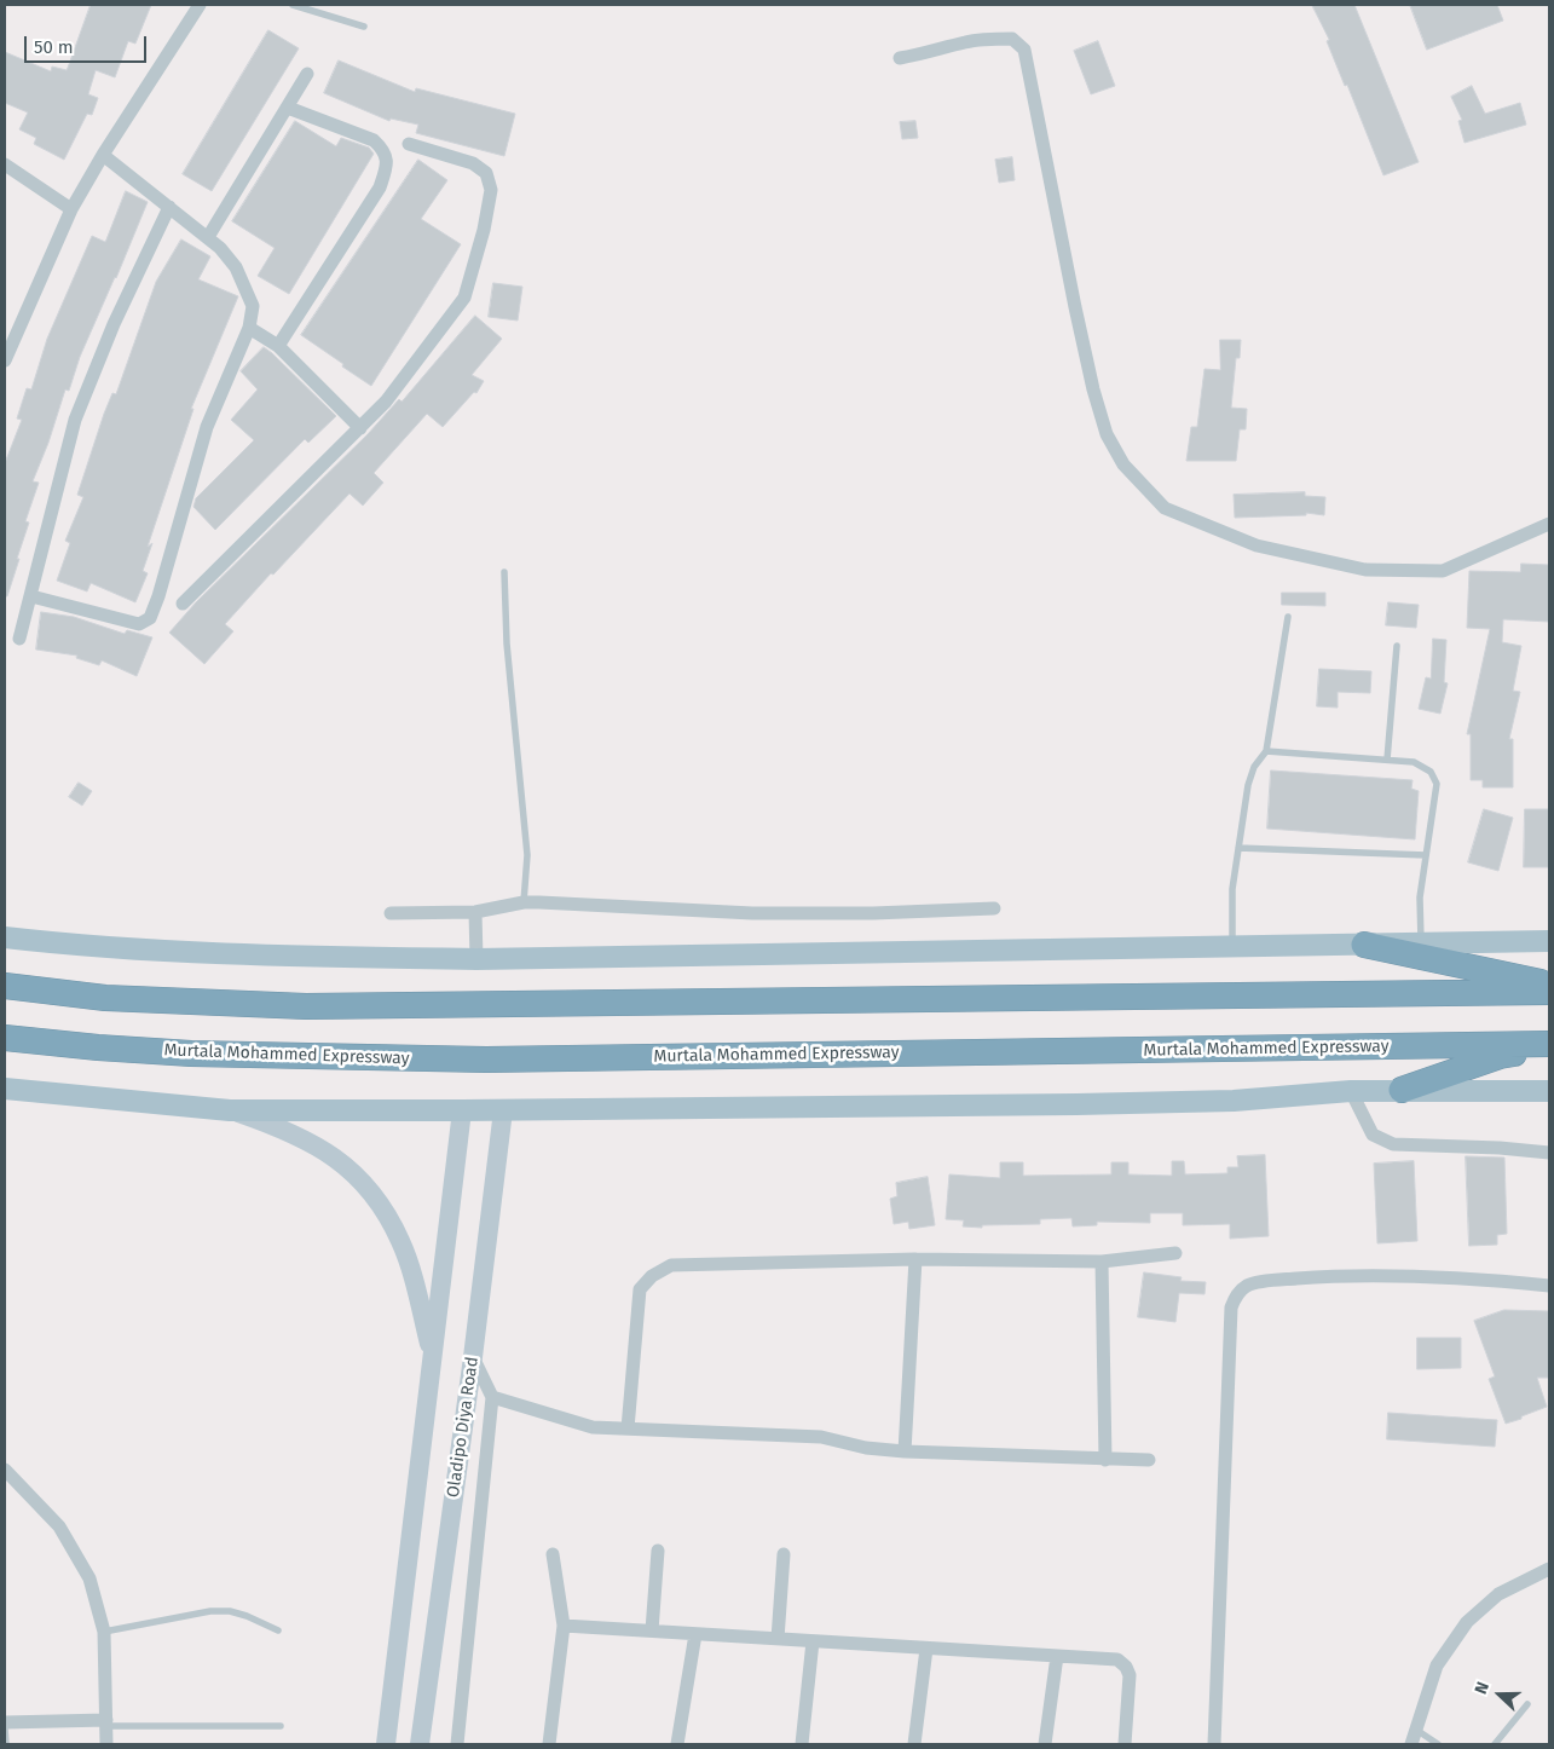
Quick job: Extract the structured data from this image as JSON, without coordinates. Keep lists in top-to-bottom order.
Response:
{
  "streets": {
    "highway": ["Murtala Mohammed Expressway"],
    "main road": ["Oladipo Diya Road"]
  },
  "scale_bar": "50 m",
  "north": "left"
}
